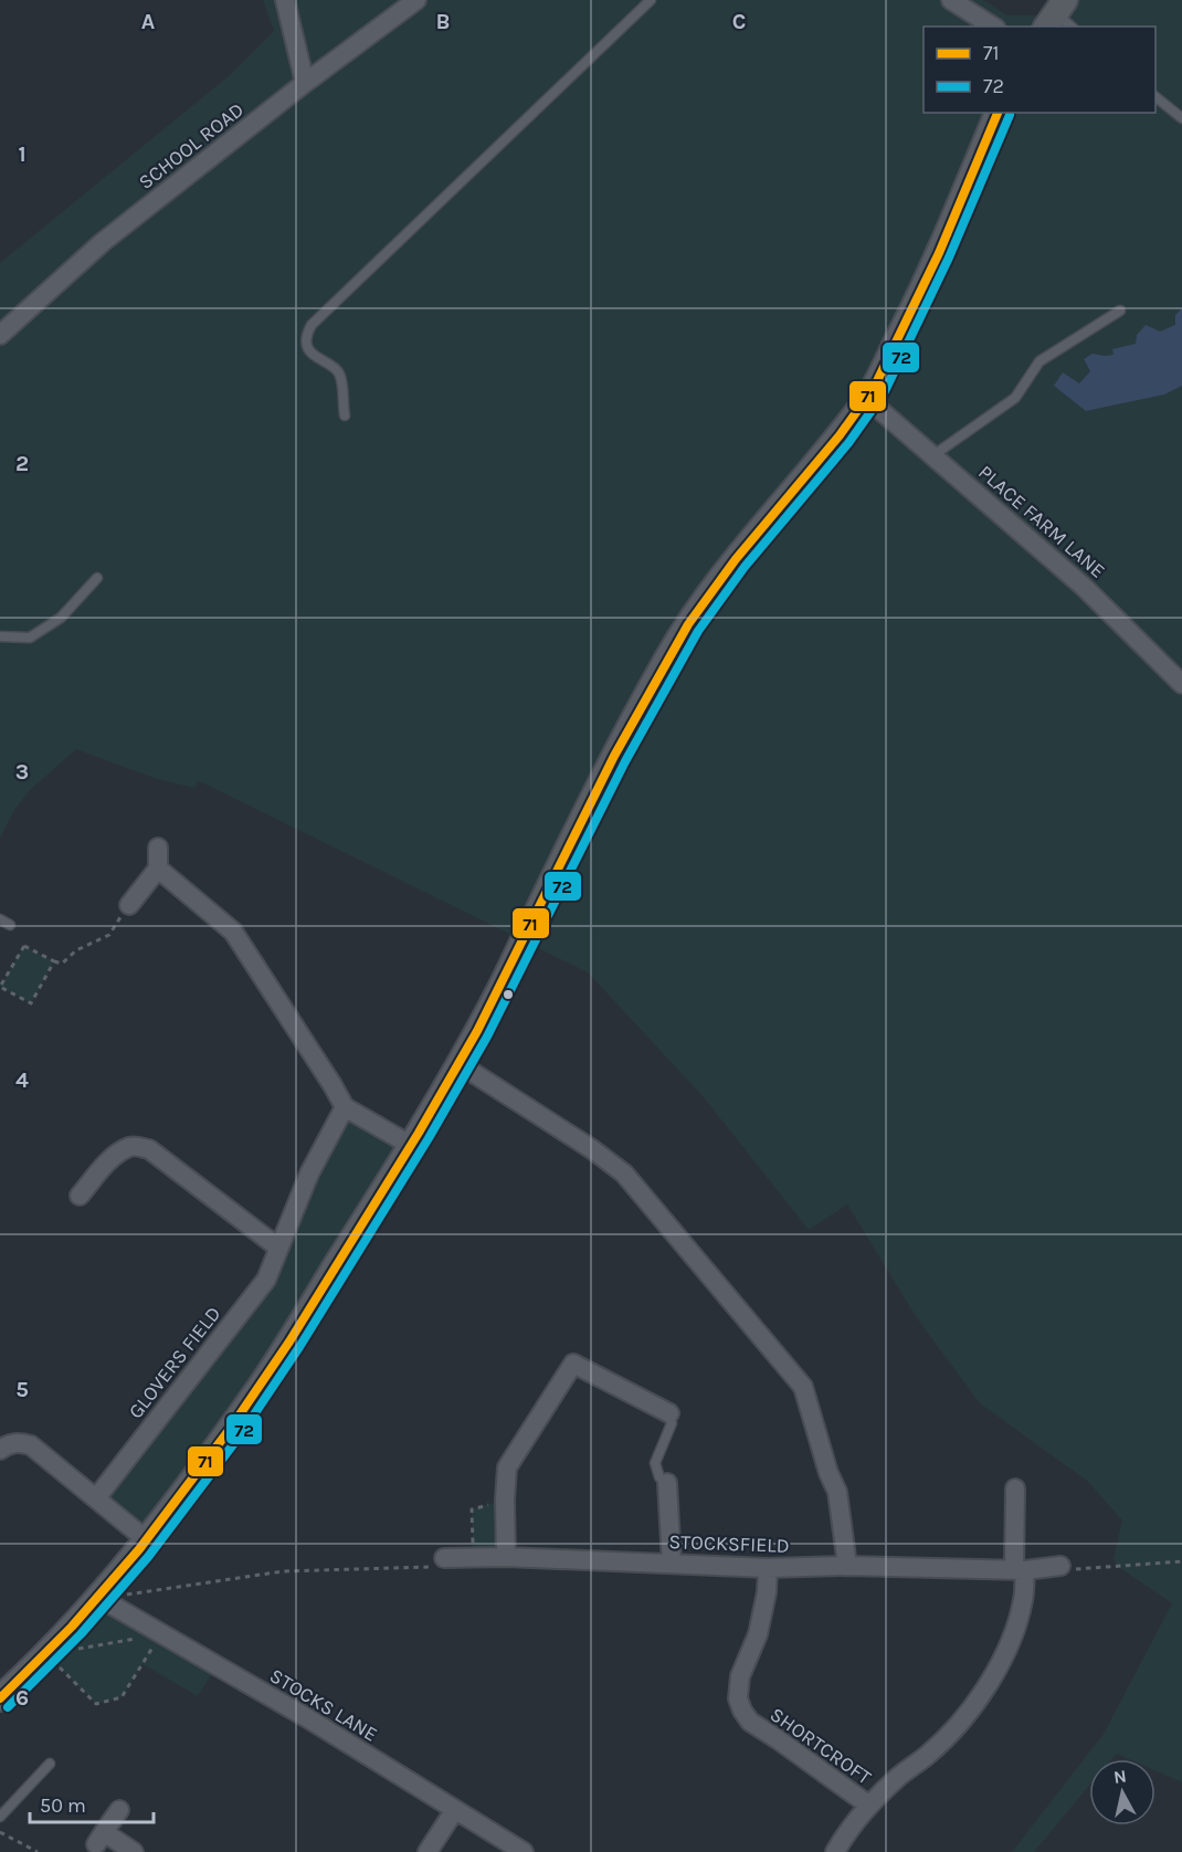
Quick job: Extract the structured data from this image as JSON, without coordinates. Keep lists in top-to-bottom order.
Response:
{
  "streets": {
    "street": [
      "SCHOOL ROAD",
      "PLACE FARM LANE",
      "GLOVERS FIELD",
      "STOCKSFIELD",
      "STOCKS LANE",
      "SHORTCROFT"
    ]
  },
  "crossings": [
    ["STOCKSFIELD", "SHORTCROFT"]
  ],
  "lines": ["transit line 71", "transit line 72"],
  "legend": ["71", "72"],
  "scale_bar": "50 m",
  "north": "top",
  "grid": {
    "columns": ["A", "B", "C"],
    "rows": [
      "1",
      "2",
      "3",
      "4",
      "5",
      "6"
    ]
  }
}
